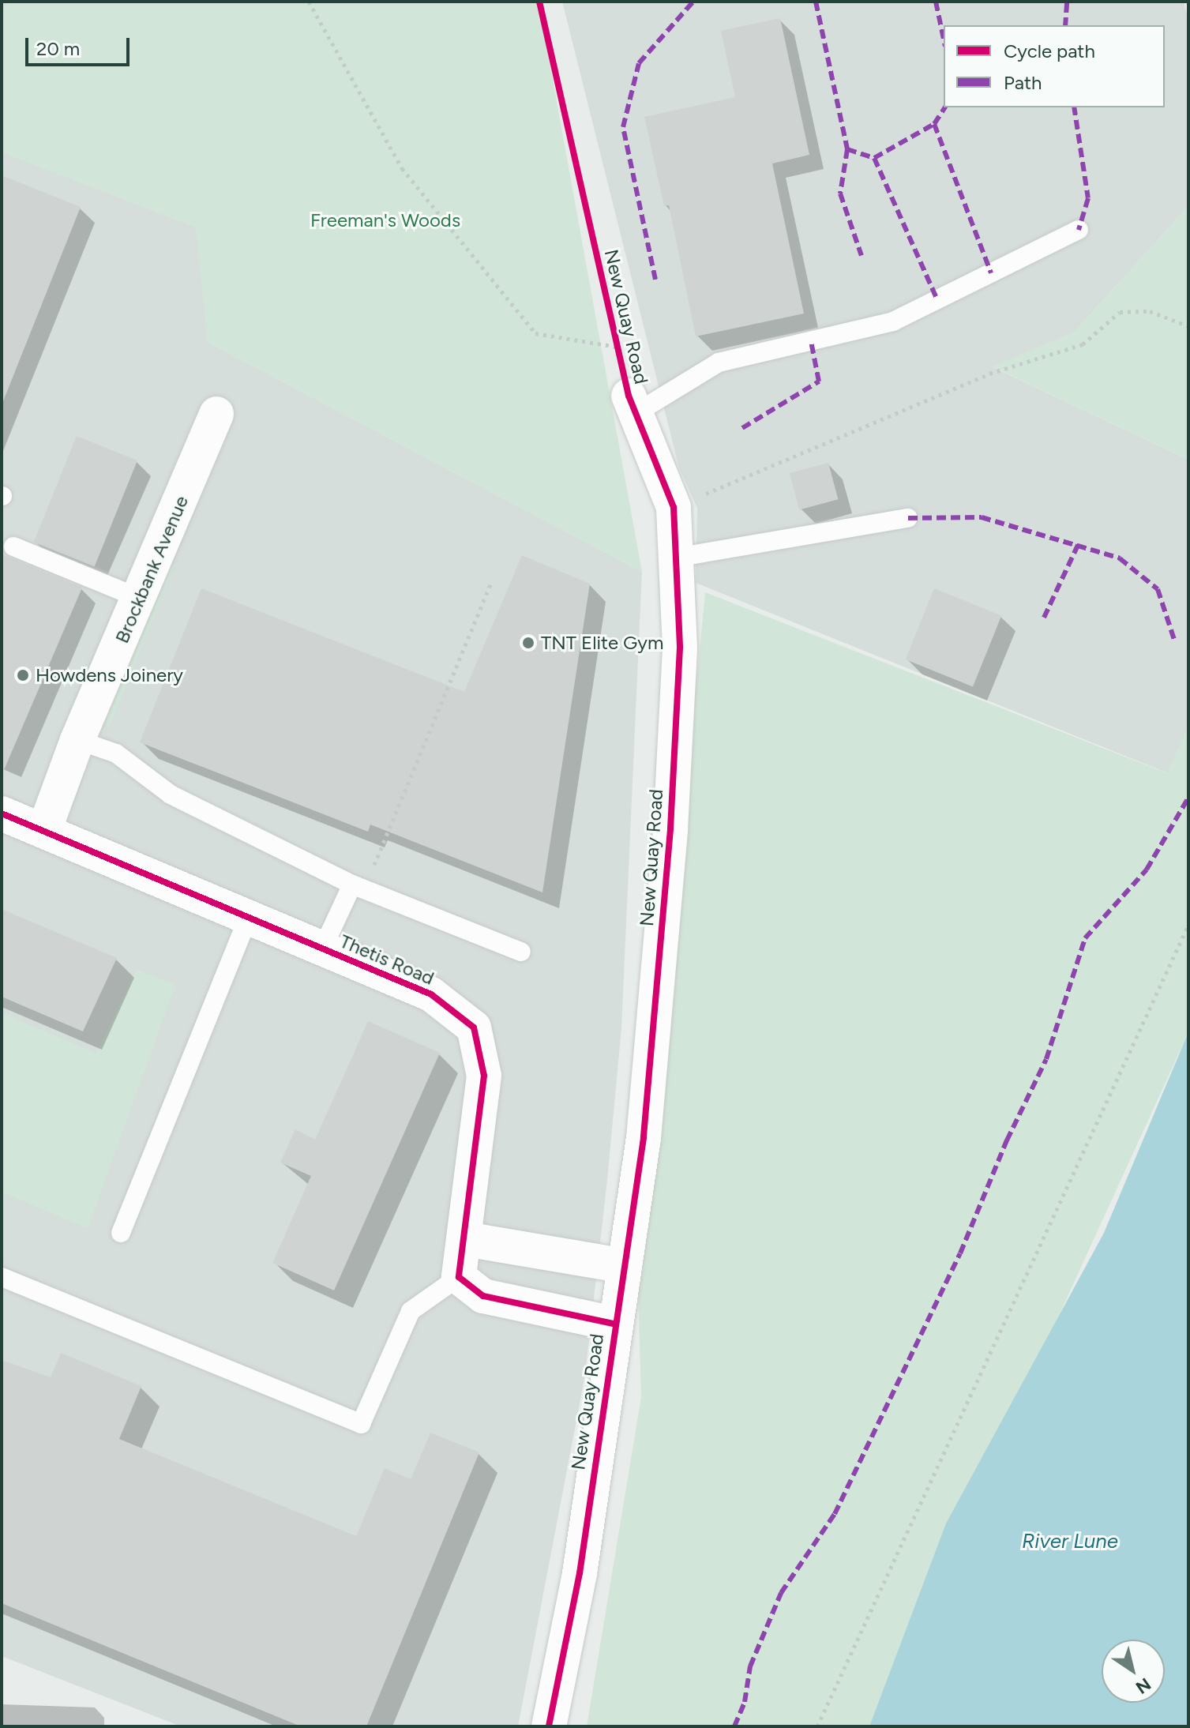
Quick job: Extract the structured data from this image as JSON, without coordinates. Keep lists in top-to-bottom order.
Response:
{
  "streets": {
    "street": ["New Quay Road", "Brockbank Avenue", "Thetis Road"]
  },
  "crossings": [
    ["Brockbank Avenue", "Thetis Road"]
  ],
  "water": ["River Lune"],
  "parks": ["Freeman's Woods"],
  "places": ["TNT Elite Gym", "Howdens Joinery"],
  "legend": ["Cycle path", "Path"],
  "scale_bar": "20 m",
  "north": "bottom right"
}
